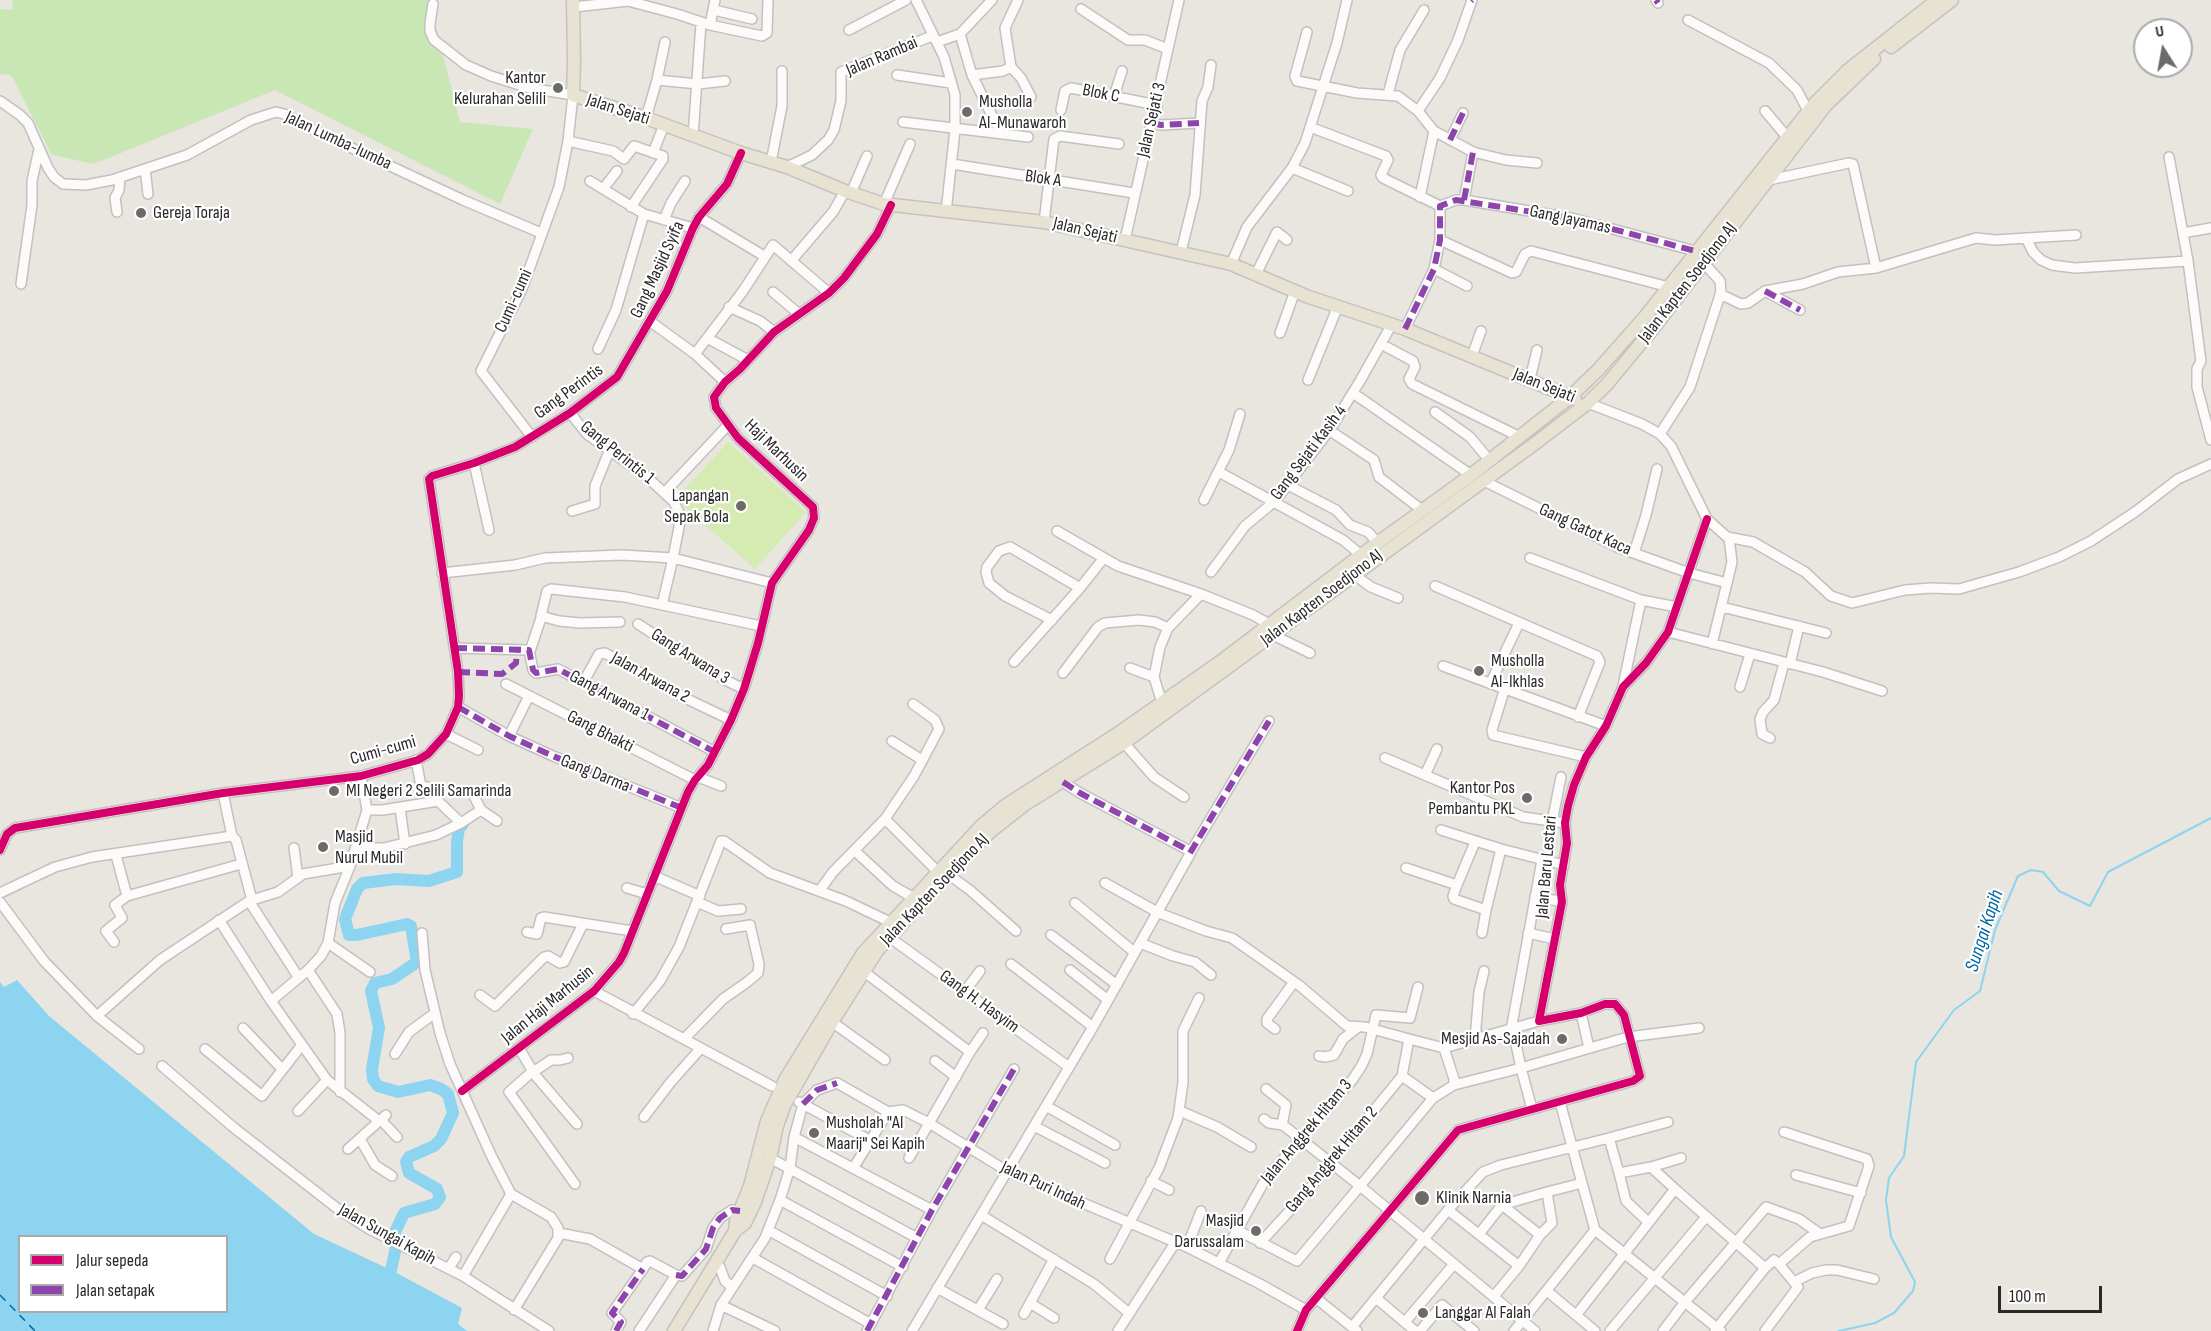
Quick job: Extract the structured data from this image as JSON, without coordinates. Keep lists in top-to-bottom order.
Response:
{
  "streets": {
    "main road": ["Jalan Sejati", "Jalan Kapten Soedjono AJ"],
    "street": [
      "Jalan Rambai",
      "Blok C",
      "Jalan Sejati 3",
      "Jalan Lumba-lumba",
      "Blok A",
      "Gang Jayamas",
      "Gang Masjid Syifa",
      "Cumi-cumi",
      "Gang Perintis",
      "Haji Marhusin",
      "Gang Perintis 1",
      "Gang Sejati Kasih 4",
      "Gang Gatot Kaca",
      "Gang Arwana 3",
      "Jalan Arwana 2",
      "Gang Arwana 1",
      "Gang Bhakti",
      "Gang Darma",
      "Jalan Baru Lestari",
      "Gang H. Hasyim",
      "Jalan Haji Marhusin",
      "Jalan Anggrek Hitam 3",
      "Gang Anggrek Hitam 2",
      "Jalan Puri Indah",
      "Jalan Sungai Kapih"
    ]
  },
  "crossings": [
    ["Jalan Rambai", "Jalan Sejati"],
    ["Blok C", "Jalan Sejati 3"],
    ["Jalan Sejati", "Jalan Sejati 3"],
    ["Jalan Sejati", "Gang Masjid Syifa"],
    ["Jalan Sejati", "Jalan Kapten Soedjono AJ"],
    ["Jalan Sejati", "Haji Marhusin"],
    ["Jalan Sejati", "Gang Sejati Kasih 4"],
    ["Jalan Sejati 3", "Blok A"],
    ["Jalan Lumba-lumba", "Cumi-cumi"],
    ["Gang Jayamas", "Jalan Kapten Soedjono AJ"],
    ["Gang Masjid Syifa", "Gang Perintis"],
    ["Jalan Kapten Soedjono AJ", "Gang Gatot Kaca"],
    ["Jalan Kapten Soedjono AJ", "Gang H. Hasyim"],
    ["Cumi-cumi", "Gang Perintis"],
    ["Cumi-cumi", "Gang Darma"],
    ["Gang Perintis", "Gang Perintis 1"],
    ["Haji Marhusin", "Gang Arwana 3"],
    ["Haji Marhusin", "Jalan Arwana 2"],
    ["Haji Marhusin", "Gang Arwana 1"],
    ["Haji Marhusin", "Gang Bhakti"],
    ["Haji Marhusin", "Gang Darma"],
    ["Haji Marhusin", "Jalan Haji Marhusin"],
    ["Gang Perintis 1", "Gang Arwana 3"],
    ["Gang Gatot Kaca", "Jalan Baru Lestari"],
    ["Jalan Arwana 2", "Gang Arwana 1"],
    ["Gang Darma", "Jalan Haji Marhusin"],
    ["Jalan Anggrek Hitam 3", "Jalan Puri Indah"]
  ],
  "water": ["Sungai Kapih"],
  "places": [
    "Kantor Kelurahan Selili",
    "Musholla Al-Munawaroh",
    "Gereja Toraja",
    "Lapangan Sepak Bola",
    "Musholla Al-Ikhlas",
    "MI Negeri 2 Selili Samarinda",
    "Kantor Pos Pembantu PKL",
    "Masjid Nurul Mubil",
    "Mesjid As-Sajadah",
    "Musholah \"Al Maarij\" Sei Kapih",
    "Klinik Narnia",
    "Masjid Darussalam",
    "Langgar Al Falah"
  ],
  "legend": ["Jalur sepeda", "Jalan setapak"],
  "scale_bar": "100 m",
  "north": "top"
}
